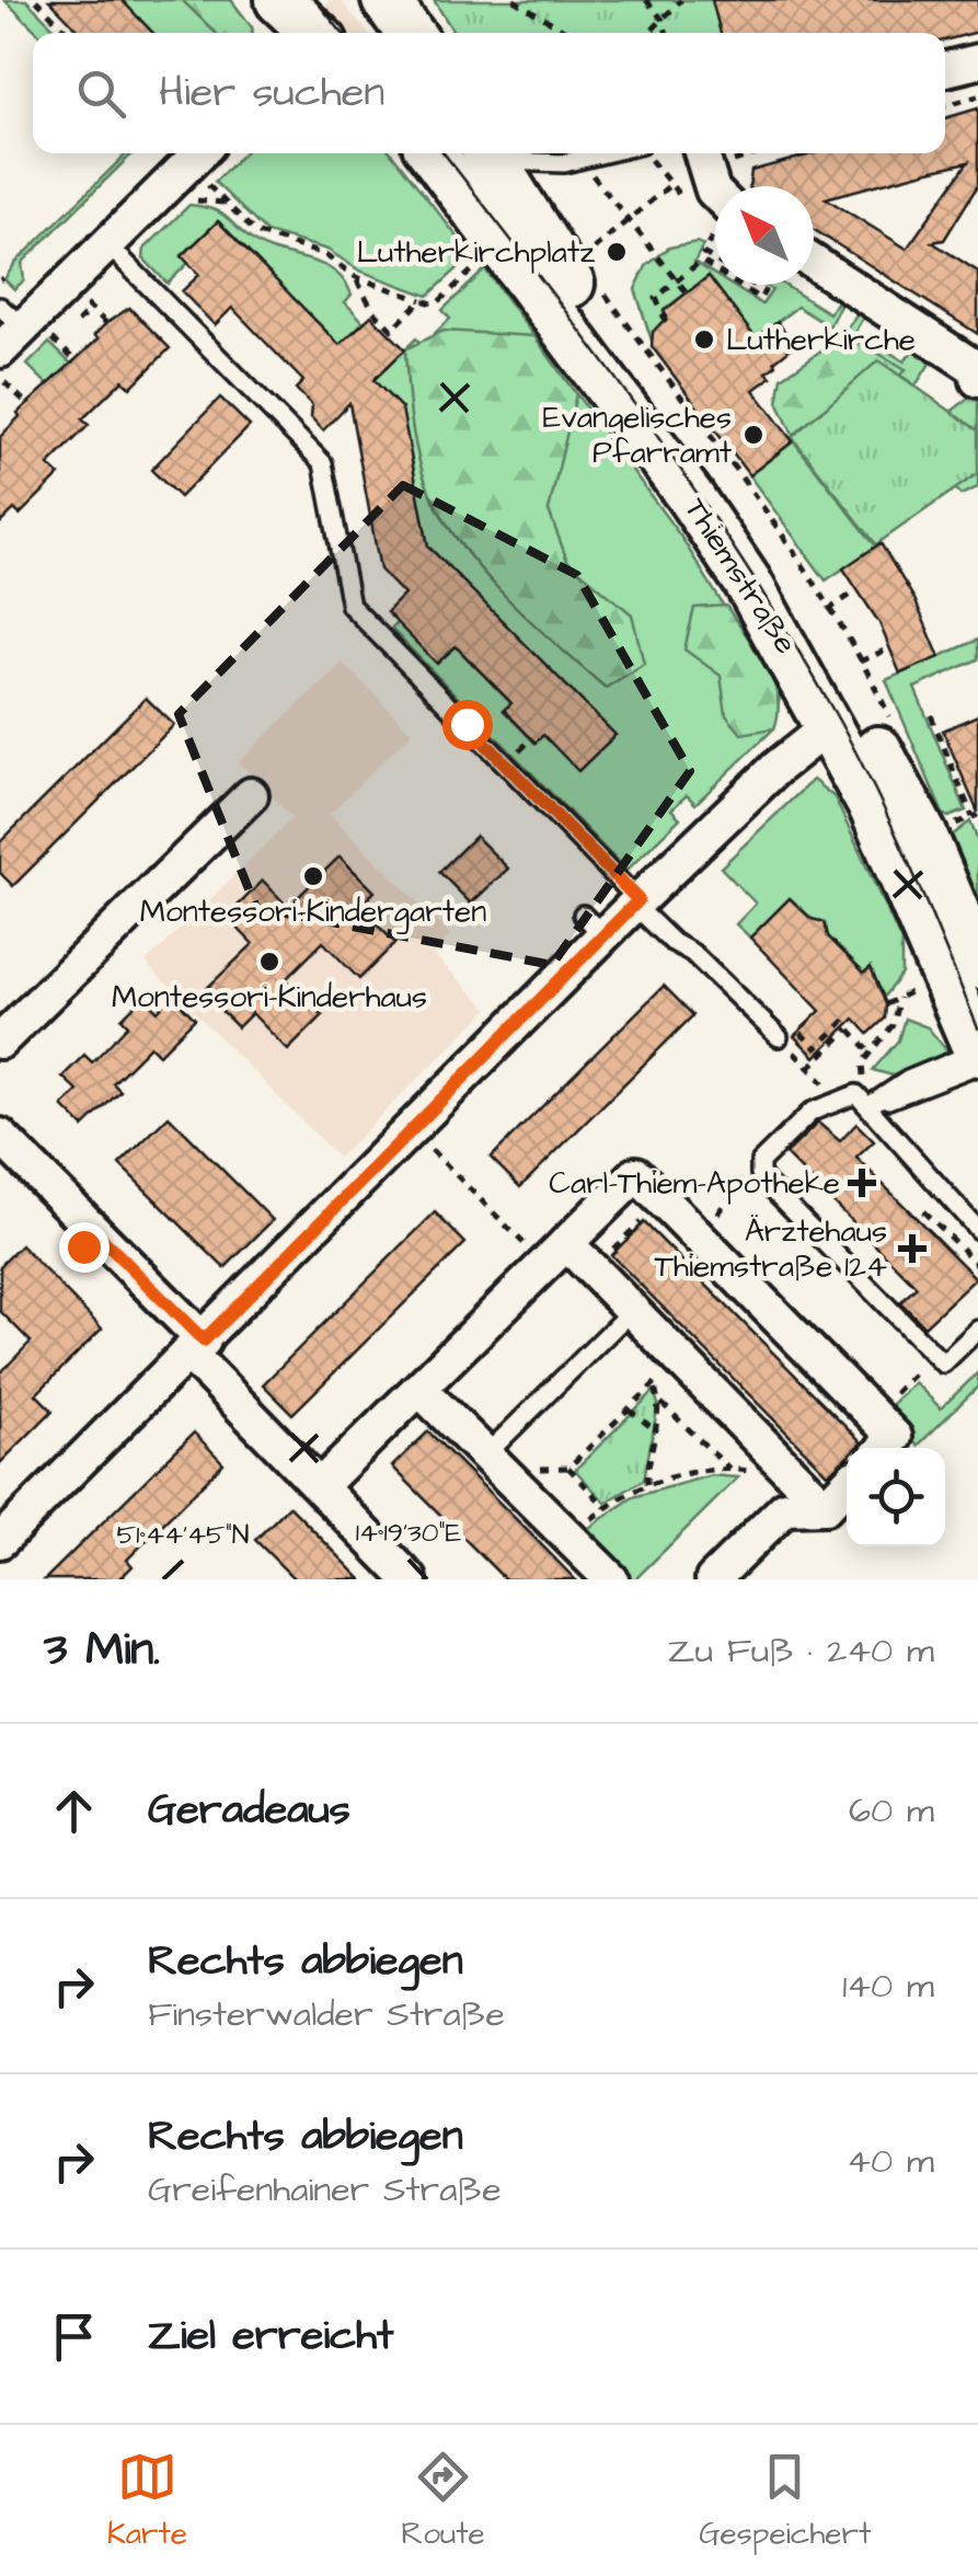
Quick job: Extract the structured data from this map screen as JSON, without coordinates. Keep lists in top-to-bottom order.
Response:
{
  "streets": {
    "main road": ["Thiemstraße"]
  },
  "places": {
    "other": [
      "Lutherkirchplatz",
      "Lutherkirche",
      "Evangelisches Pfarramt",
      "Montessori-Kindergarten",
      "Montessori-Kinderhaus"
    ],
    "health": ["Carl-Thiem-Apotheke", "Ärztehaus Thiemstraße 124"]
  },
  "north": "top left",
  "page": {
    "search": "Hier suchen",
    "heading": ["3 Min.", "Zu Fuß · 240 m"],
    "list": [
      ["Geradeaus", "60 m"],
      ["Rechts abbiegen", "Finsterwalder Straße", "140 m"],
      ["Rechts abbiegen", "Greifenhainer Straße", "40 m"],
      "Ziel erreicht"
    ],
    "nav": ["Karte", "Route", "Gespeichert"]
  },
  "coordinates": ["14°19'30\"E", "51°44'45\"N"]
}
